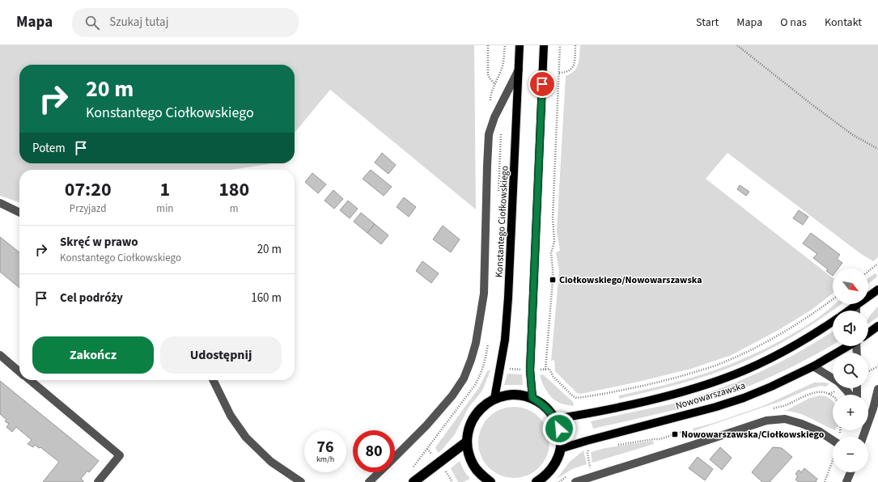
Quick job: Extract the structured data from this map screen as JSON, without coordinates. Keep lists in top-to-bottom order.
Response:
{
  "streets": {
    "main road": ["Konstantego Ciołkowskiego", "Nowowarszawska"]
  },
  "places": {
    "transit": ["Ciołkowskiego/Nowowarszawska", "Nowowarszawska/Ciołkowskiego"]
  },
  "north": "bottom right",
  "page": {
    "header": "Mapa",
    "search": "Szukaj tutaj",
    "nav": [
      "Start",
      "Mapa",
      "O nas",
      "Kontakt"
    ],
    "turn": ["20 m", "Konstantego Ciołkowskiego"],
    "then": "Potem",
    "eta": [
      "07:20",
      "Przyjazd",
      "1",
      "min",
      "180",
      "m"
    ],
    "list": [
      {
        "name": "Skręć w prawo",
        "note": "Konstantego Ciołkowskiego",
        "value": "20 m"
      },
      {
        "name": "Cel podróży",
        "value": "160 m"
      }
    ],
    "map_buttons": ["+", "−"],
    "buttons": ["Zakończ", "Udostępnij"],
    "speed": "76 km/h",
    "limit": "80"
  }
}
